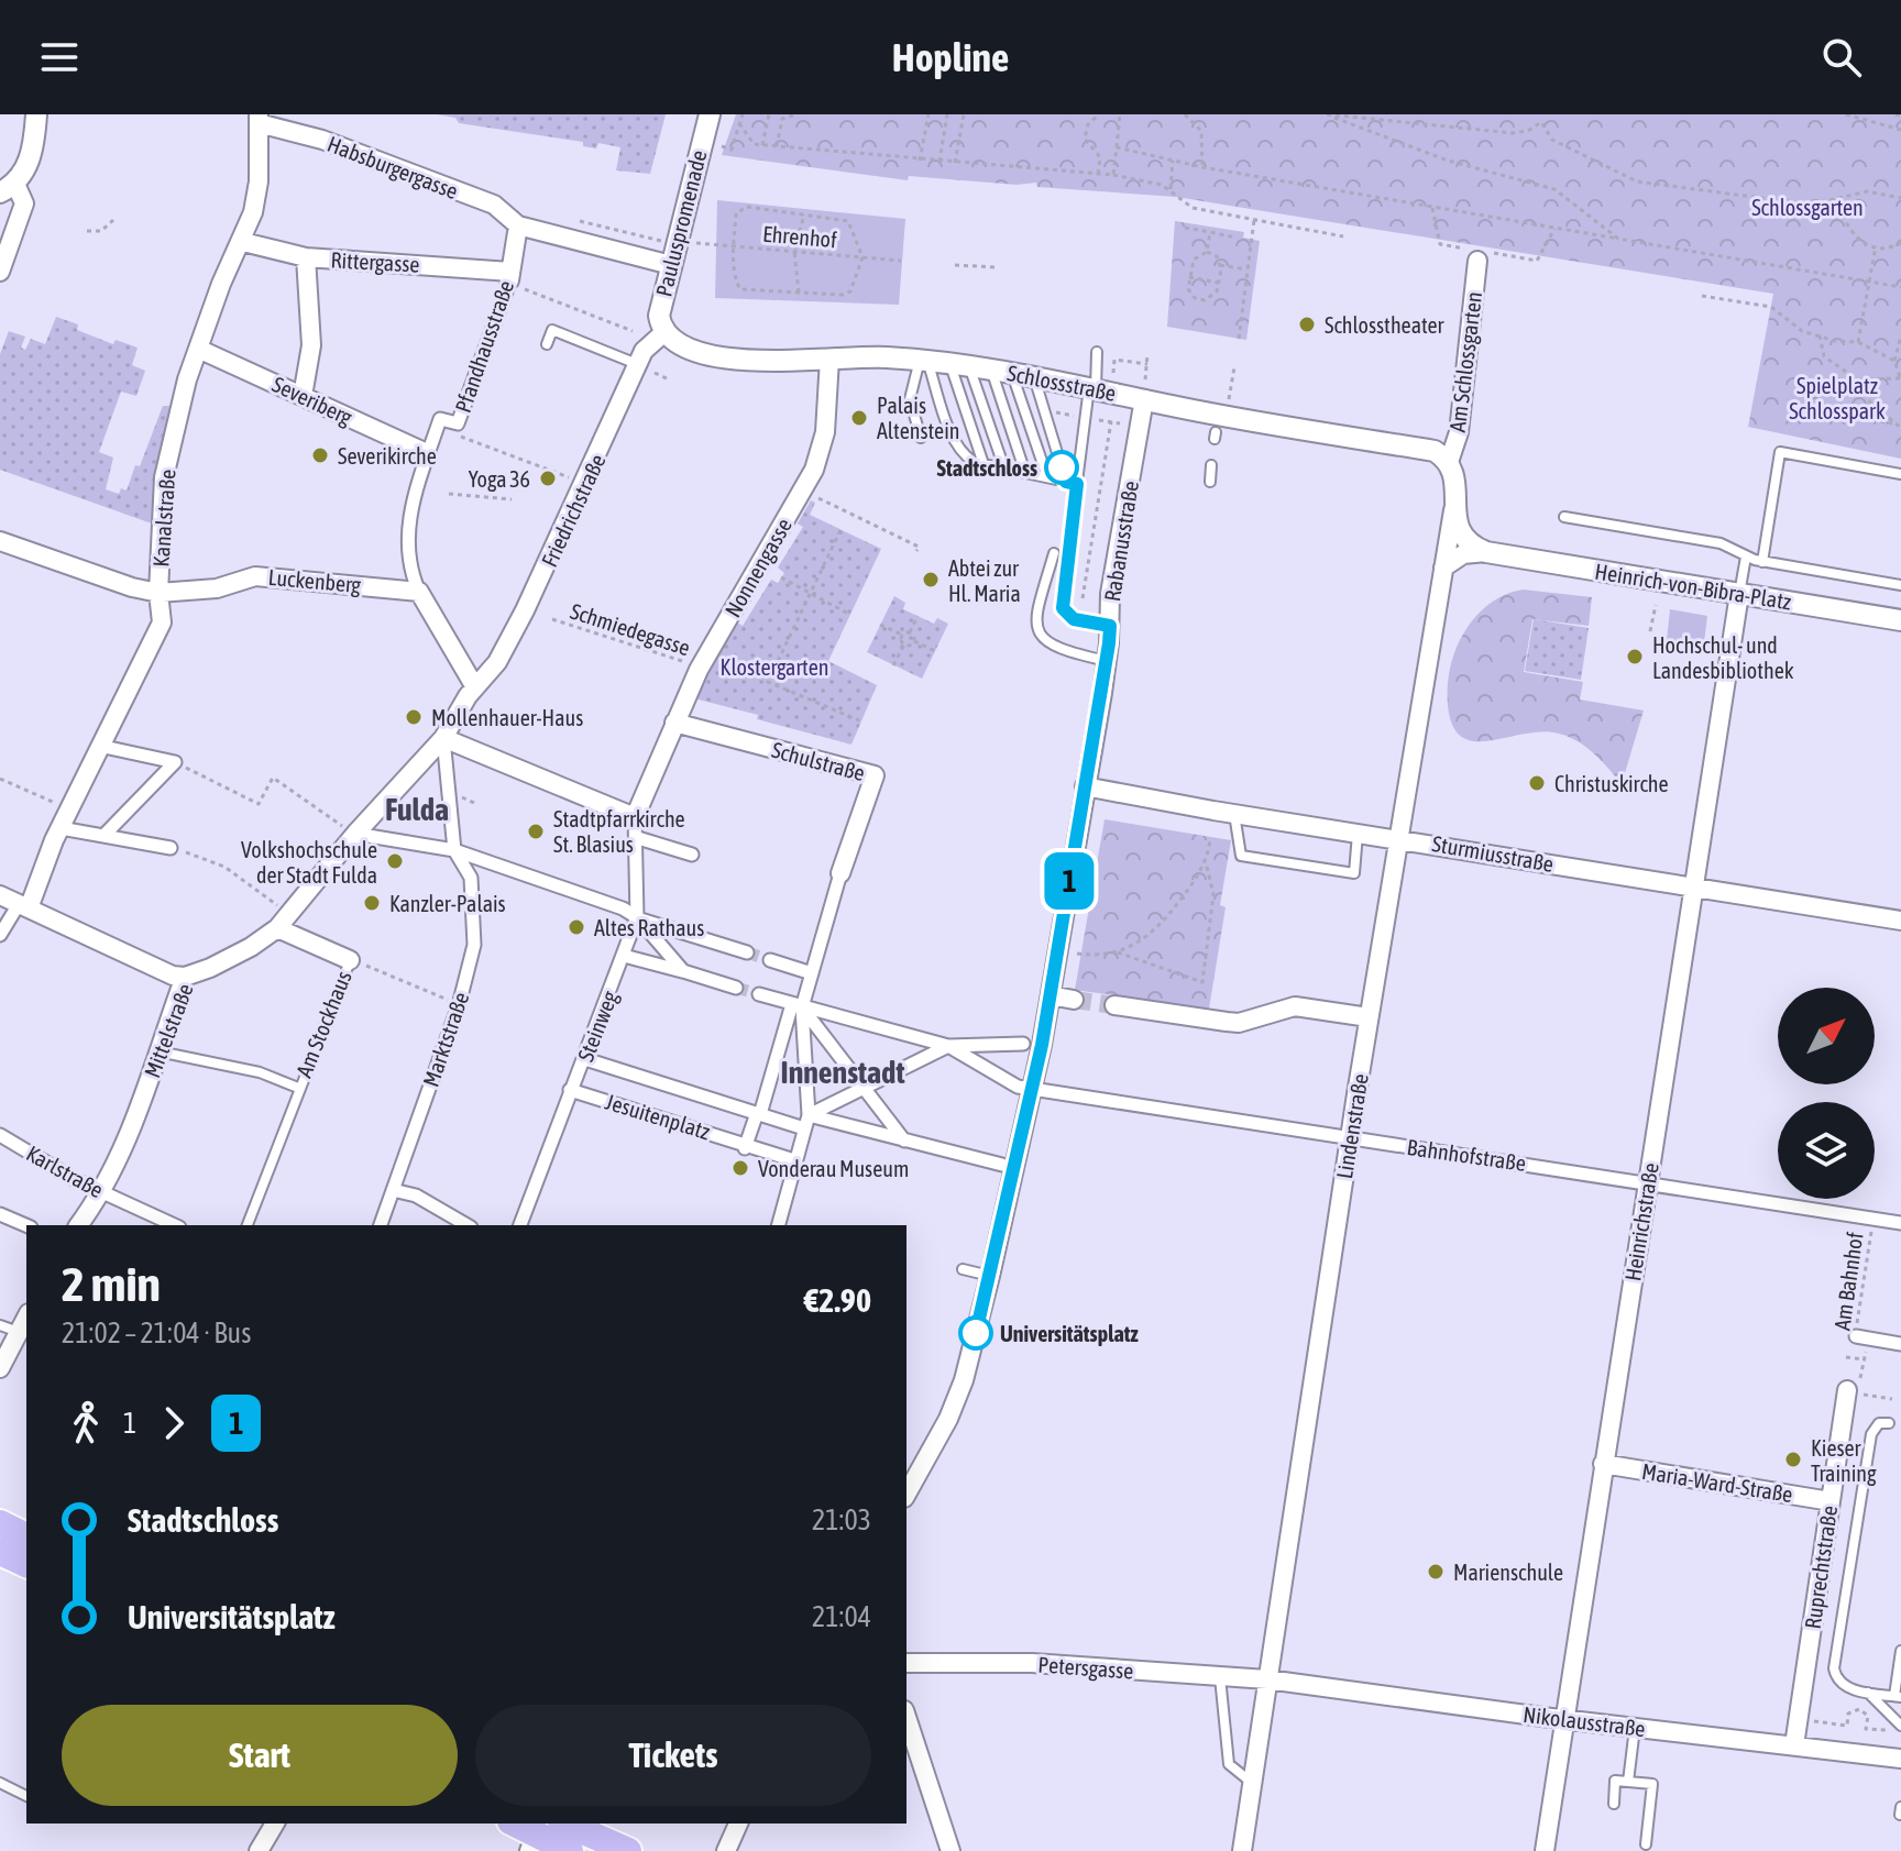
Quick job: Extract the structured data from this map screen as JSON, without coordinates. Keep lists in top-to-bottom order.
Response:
{
  "streets": {
    "street": [
      "Habsburgergasse",
      "Pauluspromenade",
      "Rittergasse",
      "Pfandhausstraße",
      "Am Schlossgarten",
      "Schlossstraße",
      "Severiberg",
      "Friedrichstraße",
      "Kanalstraße",
      "Rabanusstraße",
      "Nonnengasse",
      "Luckenberg",
      "Heinrich-von-Bibra-Platz",
      "Schulstraße",
      "Sturmiusstraße",
      "Steinweg",
      "Mittelstraße",
      "Marktstraße",
      "Jesuitenplatz",
      "Lindenstraße",
      "Bahnhofstraße",
      "Karlstraße",
      "Heinrichstraße",
      "Maria-Ward-Straße",
      "Ruprechtstraße",
      "Petersgasse",
      "Nikolausstraße"
    ],
    "lane": ["Am Stockhaus"],
    "path": ["Ehrenhof", "Schmiedegasse", "Am Bahnhof"]
  },
  "crossings": [
    ["Habsburgergasse", "Pfandhausstraße"],
    ["Habsburgergasse", "Kanalstraße"],
    ["Pauluspromenade", "Schlossstraße"],
    ["Pauluspromenade", "Friedrichstraße"],
    ["Rittergasse", "Pfandhausstraße"],
    ["Rittergasse", "Kanalstraße"],
    ["Pfandhausstraße", "Severiberg"],
    ["Pfandhausstraße", "Friedrichstraße"],
    ["Pfandhausstraße", "Luckenberg"],
    ["Am Schlossgarten", "Schlossstraße"],
    ["Am Schlossgarten", "Lindenstraße"],
    ["Schlossstraße", "Friedrichstraße"],
    ["Schlossstraße", "Rabanusstraße"],
    ["Schlossstraße", "Nonnengasse"],
    ["Schlossstraße", "Lindenstraße"],
    ["Severiberg", "Kanalstraße"],
    ["Friedrichstraße", "Mittelstraße"],
    ["Friedrichstraße", "Marktstraße"],
    ["Kanalstraße", "Luckenberg"],
    ["Rabanusstraße", "Sturmiusstraße"],
    ["Rabanusstraße", "Bahnhofstraße"],
    ["Nonnengasse", "Schmiedegasse"],
    ["Nonnengasse", "Schulstraße"],
    ["Nonnengasse", "Steinweg"],
    ["Heinrich-von-Bibra-Platz", "Lindenstraße"],
    ["Heinrich-von-Bibra-Platz", "Heinrichstraße"],
    ["Sturmiusstraße", "Lindenstraße"],
    ["Sturmiusstraße", "Heinrichstraße"],
    ["Am Stockhaus", "Mittelstraße"],
    ["Steinweg", "Jesuitenplatz"],
    ["Mittelstraße", "Marktstraße"],
    ["Mittelstraße", "Karlstraße"],
    ["Lindenstraße", "Bahnhofstraße"],
    ["Lindenstraße", "Petersgasse"],
    ["Lindenstraße", "Nikolausstraße"],
    ["Bahnhofstraße", "Heinrichstraße"],
    ["Bahnhofstraße", "Am Bahnhof"],
    ["Heinrichstraße", "Maria-Ward-Straße"],
    ["Heinrichstraße", "Nikolausstraße"],
    ["Maria-Ward-Straße", "Ruprechtstraße"],
    ["Ruprechtstraße", "Nikolausstraße"],
    ["Petersgasse", "Nikolausstraße"]
  ],
  "districts": ["Fulda", "Innenstadt"],
  "parks": ["Schlossgarten", "Spielplatz Schlosspark", "Klostergarten"],
  "places": [
    "Schlosstheater",
    "Palais Altenstein",
    "Severikirche",
    "Stadtschloss",
    "Yoga 36",
    "Abtei zur Hl. Maria",
    "Hochschul- und Landesbibliothek",
    "Mollenhauer-Haus",
    "Christuskirche",
    "Stadtpfarrkirche St. Blasius",
    "Volkshochschule der Stadt Fulda",
    "Kanzler-Palais",
    "Altes Rathaus",
    "Vonderau Museum",
    "Universitätsplatz",
    "Kieser Training",
    "Marienschule"
  ],
  "lines": ["bus line 1"],
  "north": "top right",
  "page": {
    "header": "Hopline",
    "on_map": "1",
    "heading": ["2 min", "21:02 – 21:04 · Bus", "€2.90"],
    "legs": ["1", "1"],
    "list": [
      {
        "name": "Stadtschloss",
        "value": "21:03"
      },
      {
        "name": "Universitätsplatz",
        "value": "21:04"
      }
    ],
    "buttons": ["Start", "Tickets"]
  }
}
